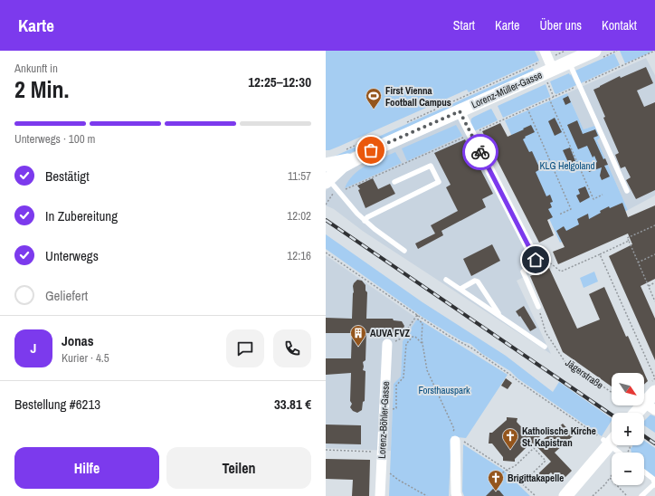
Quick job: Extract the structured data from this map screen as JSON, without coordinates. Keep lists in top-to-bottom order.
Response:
{
  "streets": {
    "main road": ["Lorenz-Müller-Gasse"],
    "street": ["Lorenz-Böhler-Gasse"],
    "path": ["Jägerstraße"]
  },
  "parks": ["KLG Helgoland", "Forsthauspark"],
  "places": {
    "sports": ["First Vienna Football Campus"],
    "building": ["AUVA FVZ"],
    "church": ["Katholische Kirche St. Kapistran", "Brigittakapelle"]
  },
  "north": "bottom right",
  "page": {
    "header": "Karte",
    "nav": [
      "Start",
      "Karte",
      "Über uns",
      "Kontakt"
    ],
    "heading": ["2 Min.", "Ankunft in", "12:25–12:30"],
    "panel": [
      "Jonas",
      "Kurier · 4.5",
      "Bestellung #6213",
      "33.81 €"
    ],
    "bar": "Unterwegs · 100 m",
    "list": [
      ["Bestätigt", "11:57"],
      ["In Zubereitung", "12:02"],
      ["Unterwegs", "12:16"],
      "Geliefert"
    ],
    "round": "J",
    "map_buttons": ["+", "−"],
    "buttons": ["Hilfe", "Teilen"]
  }
}
